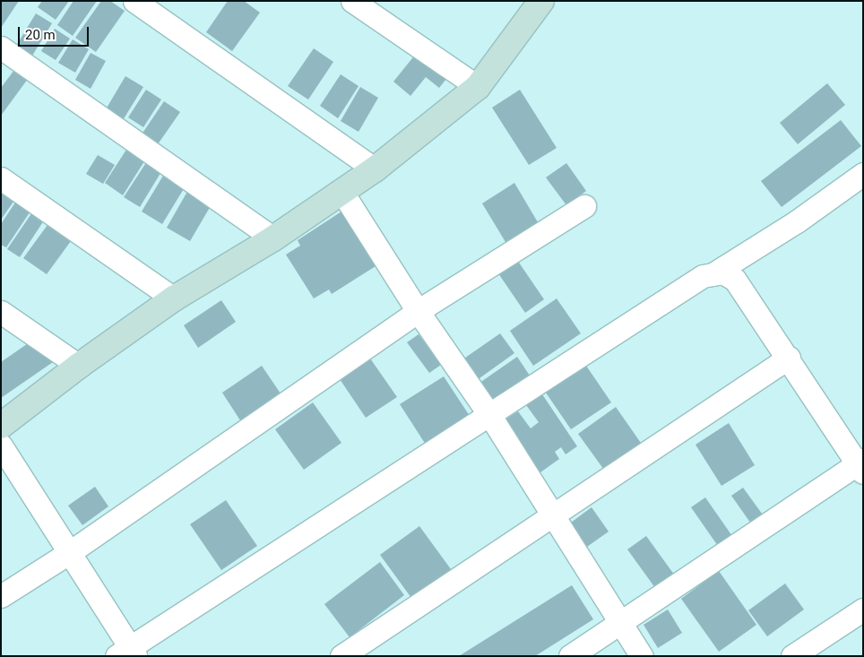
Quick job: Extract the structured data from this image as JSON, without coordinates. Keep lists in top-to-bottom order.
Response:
{
  "scale_bar": "20 m"
}
